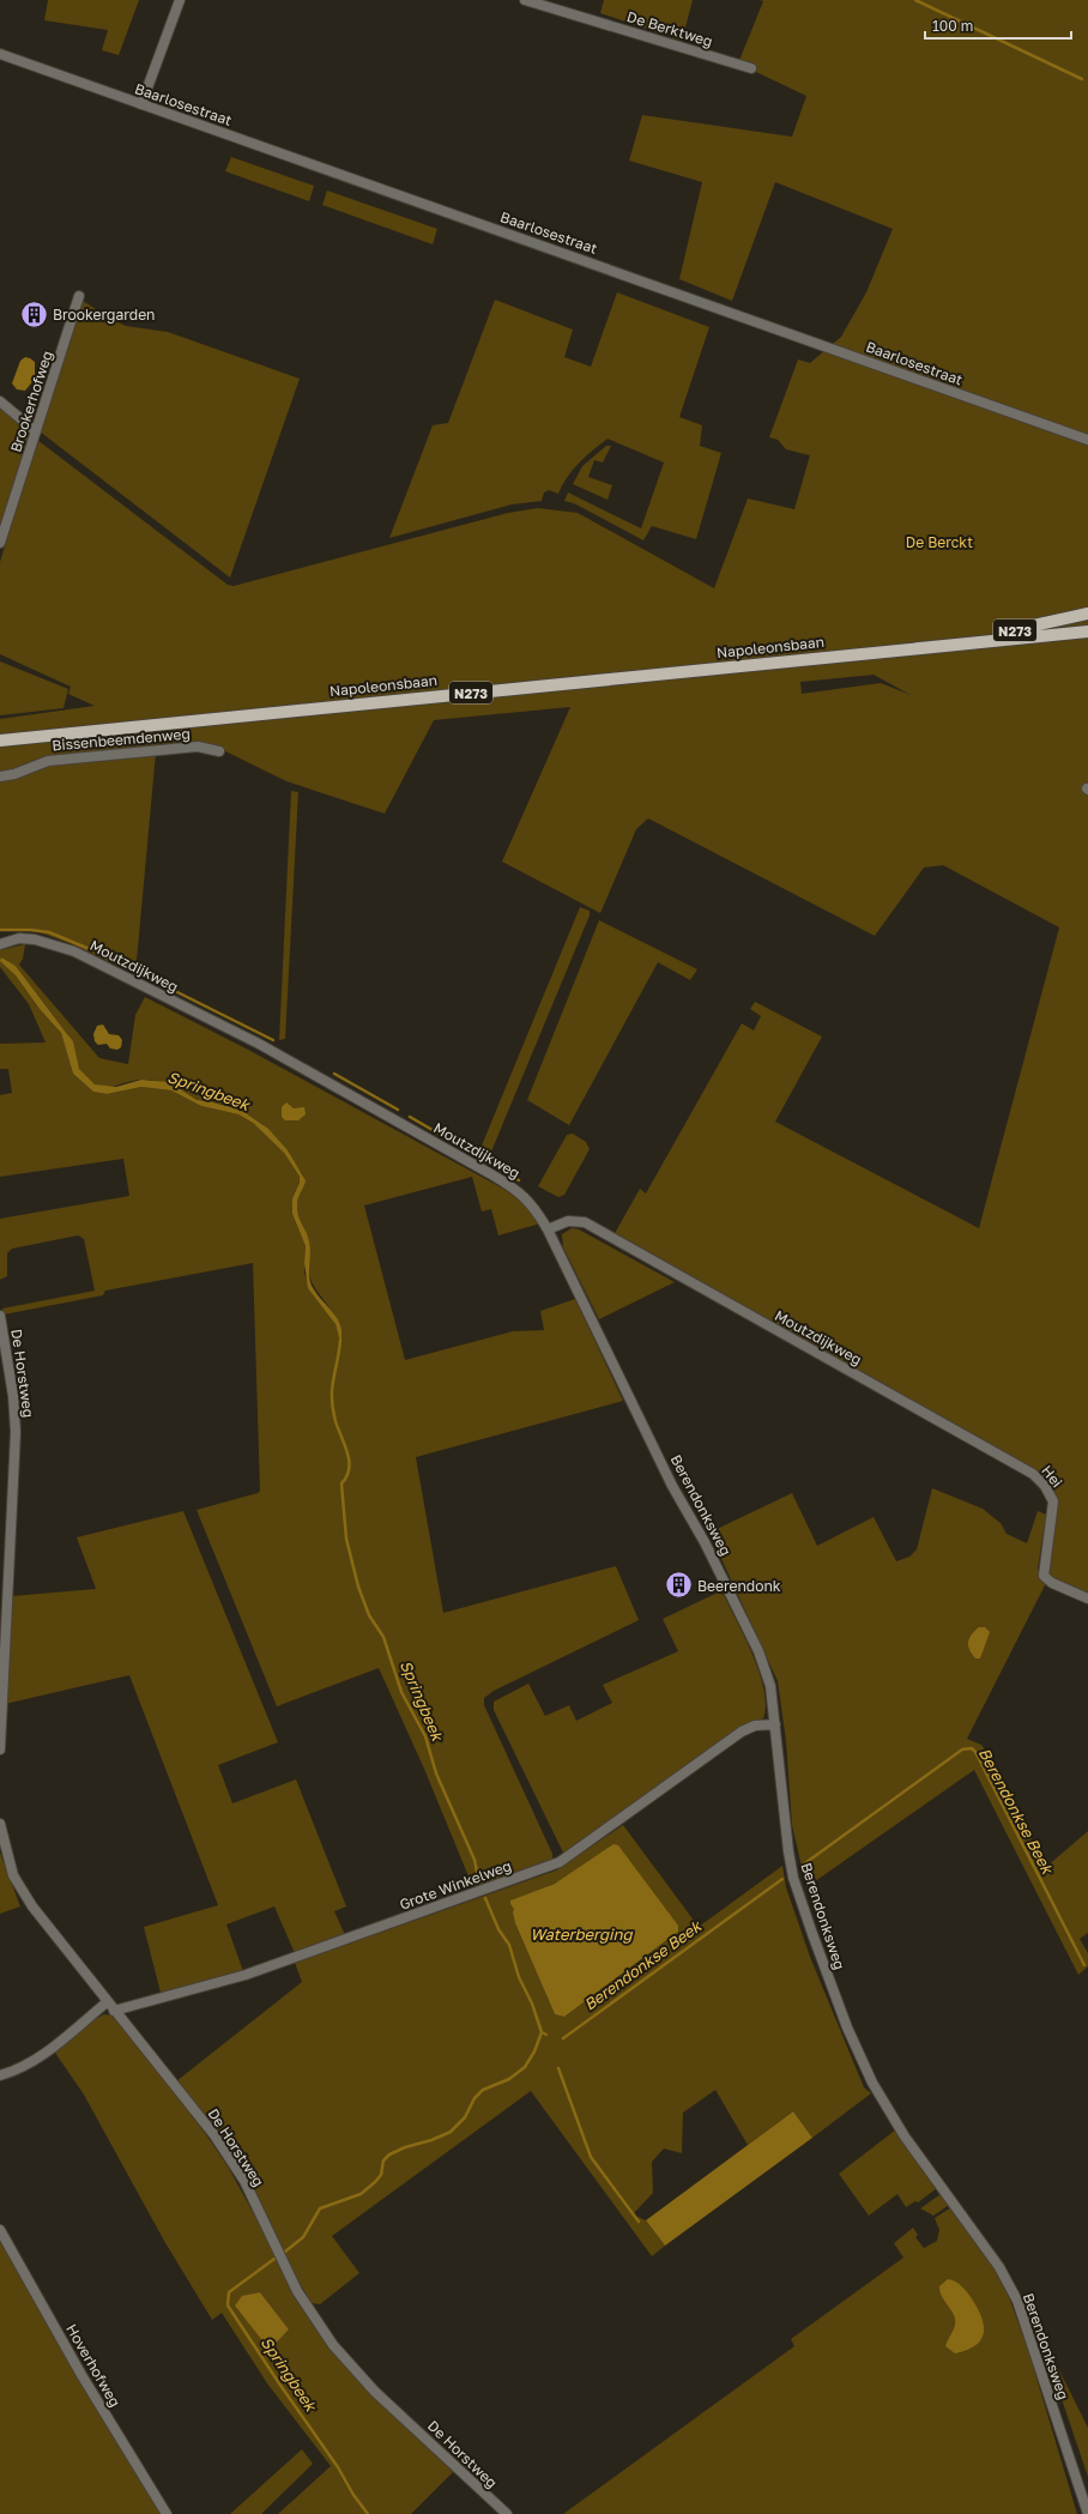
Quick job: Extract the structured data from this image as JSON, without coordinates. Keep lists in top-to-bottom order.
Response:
{
  "streets": {
    "main road": ["N273", "Napoleonsbaan"],
    "street": [
      "De Berktweg",
      "Baarlosestraat",
      "Brookerhofweg",
      "Bissenbeemdenweg",
      "Moutzdijkweg",
      "De Horstweg",
      "Hei",
      "Berendonksweg",
      "Grote Winkelweg",
      "Hoverhofweg"
    ]
  },
  "crossings": [
    ["Moutzdijkweg", "Hei"],
    ["Moutzdijkweg", "Berendonksweg"],
    ["De Horstweg", "Grote Winkelweg"],
    ["Berendonksweg", "Grote Winkelweg"]
  ],
  "water": ["Springbeek", "Berendonkse Beek", "Waterberging"],
  "parks": ["De Berckt"],
  "places": {
    "building": ["Brookergarden", "Beerendonk"]
  },
  "scale_bar": "100 m"
}
